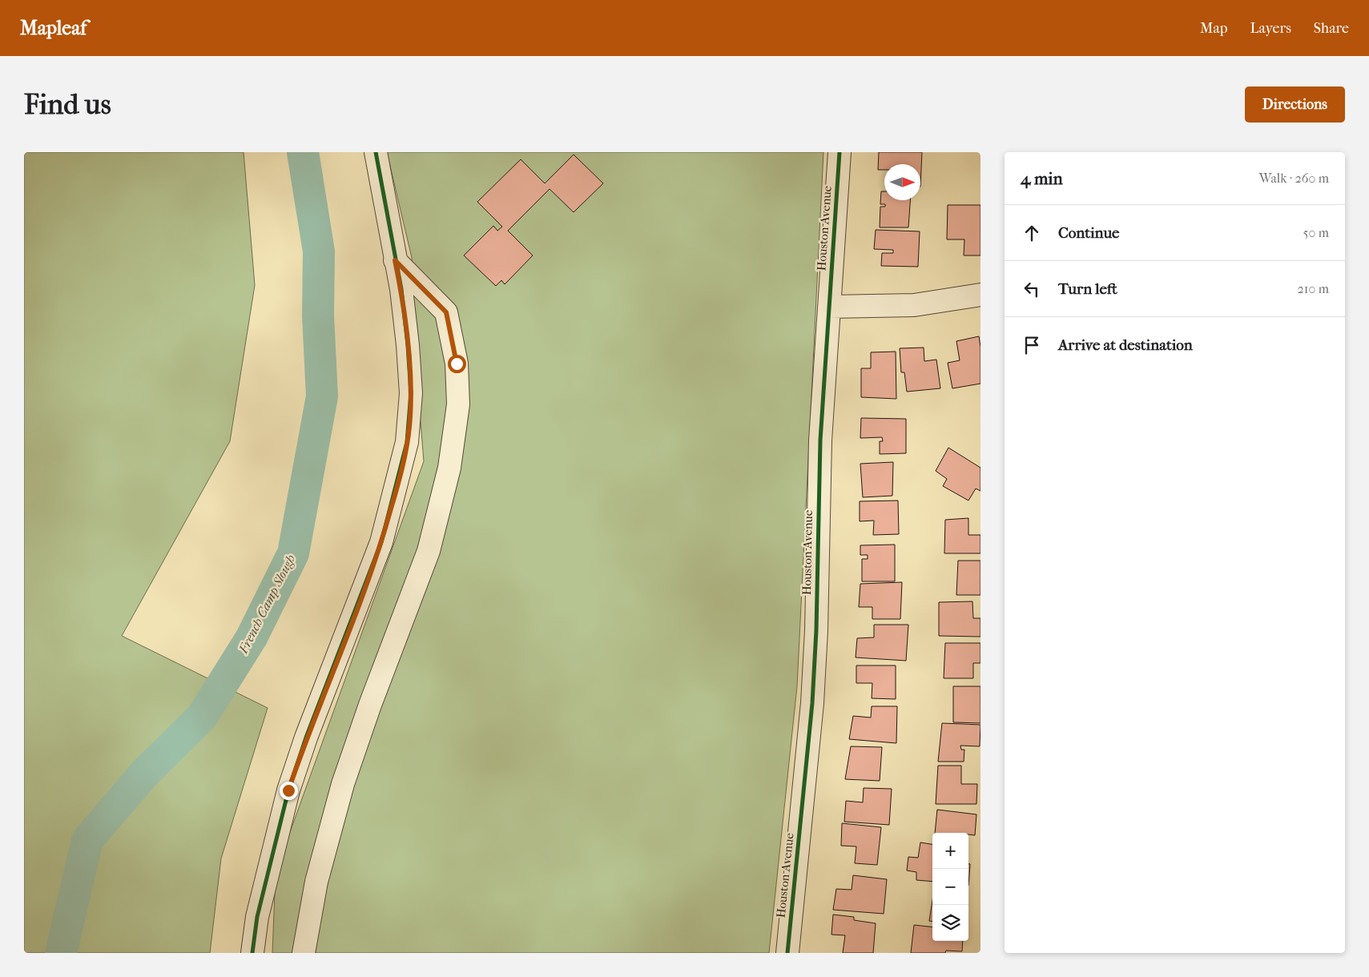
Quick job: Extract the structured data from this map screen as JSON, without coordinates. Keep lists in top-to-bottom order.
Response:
{
  "streets": {
    "street": ["Houston Avenue"]
  },
  "water": ["French Camp Slough"],
  "north": "right",
  "page": {
    "header": "Mapleaf",
    "nav": ["Map", "Layers", "Share"],
    "buttons": "Directions",
    "title": "Find us",
    "heading": ["4 min", "Walk · 260 m"],
    "list": [
      ["Continue", "50 m"],
      ["Turn left", "210 m"],
      "Arrive at destination"
    ],
    "map_buttons": ["+", "−"]
  }
}
